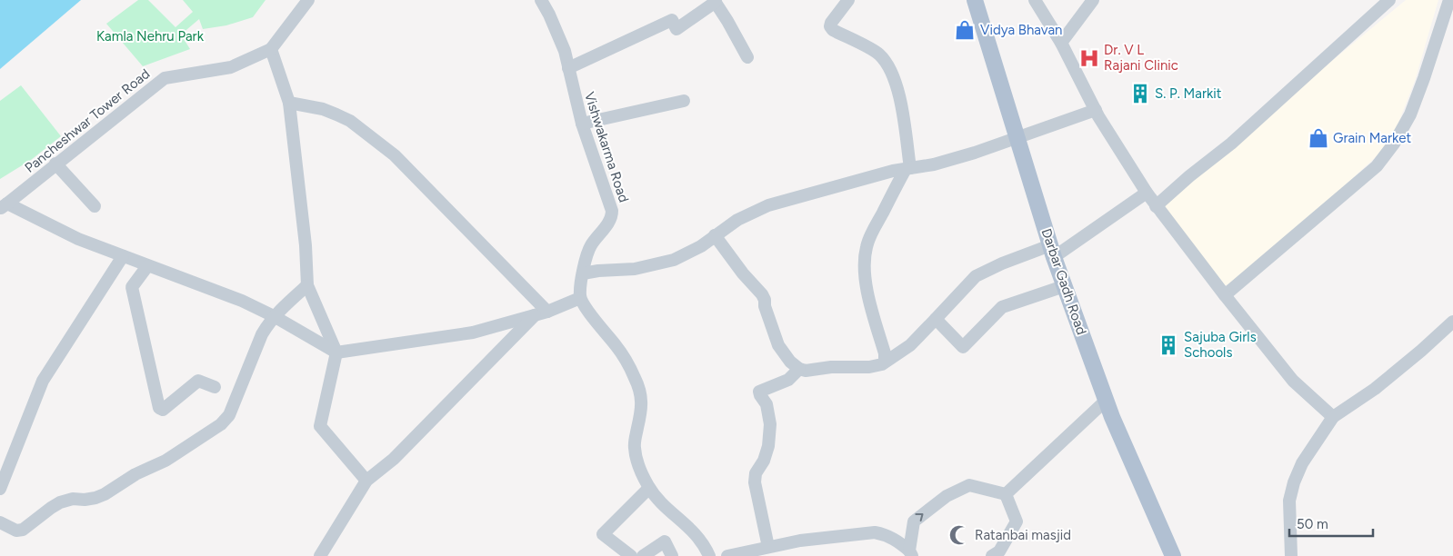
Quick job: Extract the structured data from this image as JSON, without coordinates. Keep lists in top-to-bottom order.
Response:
{
  "streets": {
    "main road": ["Darbar Gadh Road"],
    "street": ["Pancheshwar Tower Road", "Vishwakarma Road"]
  },
  "parks": ["Kamla Nehru Park"],
  "places": {
    "shop": ["Vidya Bhavan", "Grain Market"],
    "hospital": ["Dr. V L Rajani Clinic"],
    "building": ["S. P. Markit", "Sajuba Girls Schools"],
    "mosque": ["Ratanbai masjid"]
  },
  "scale_bar": "50 m"
}
